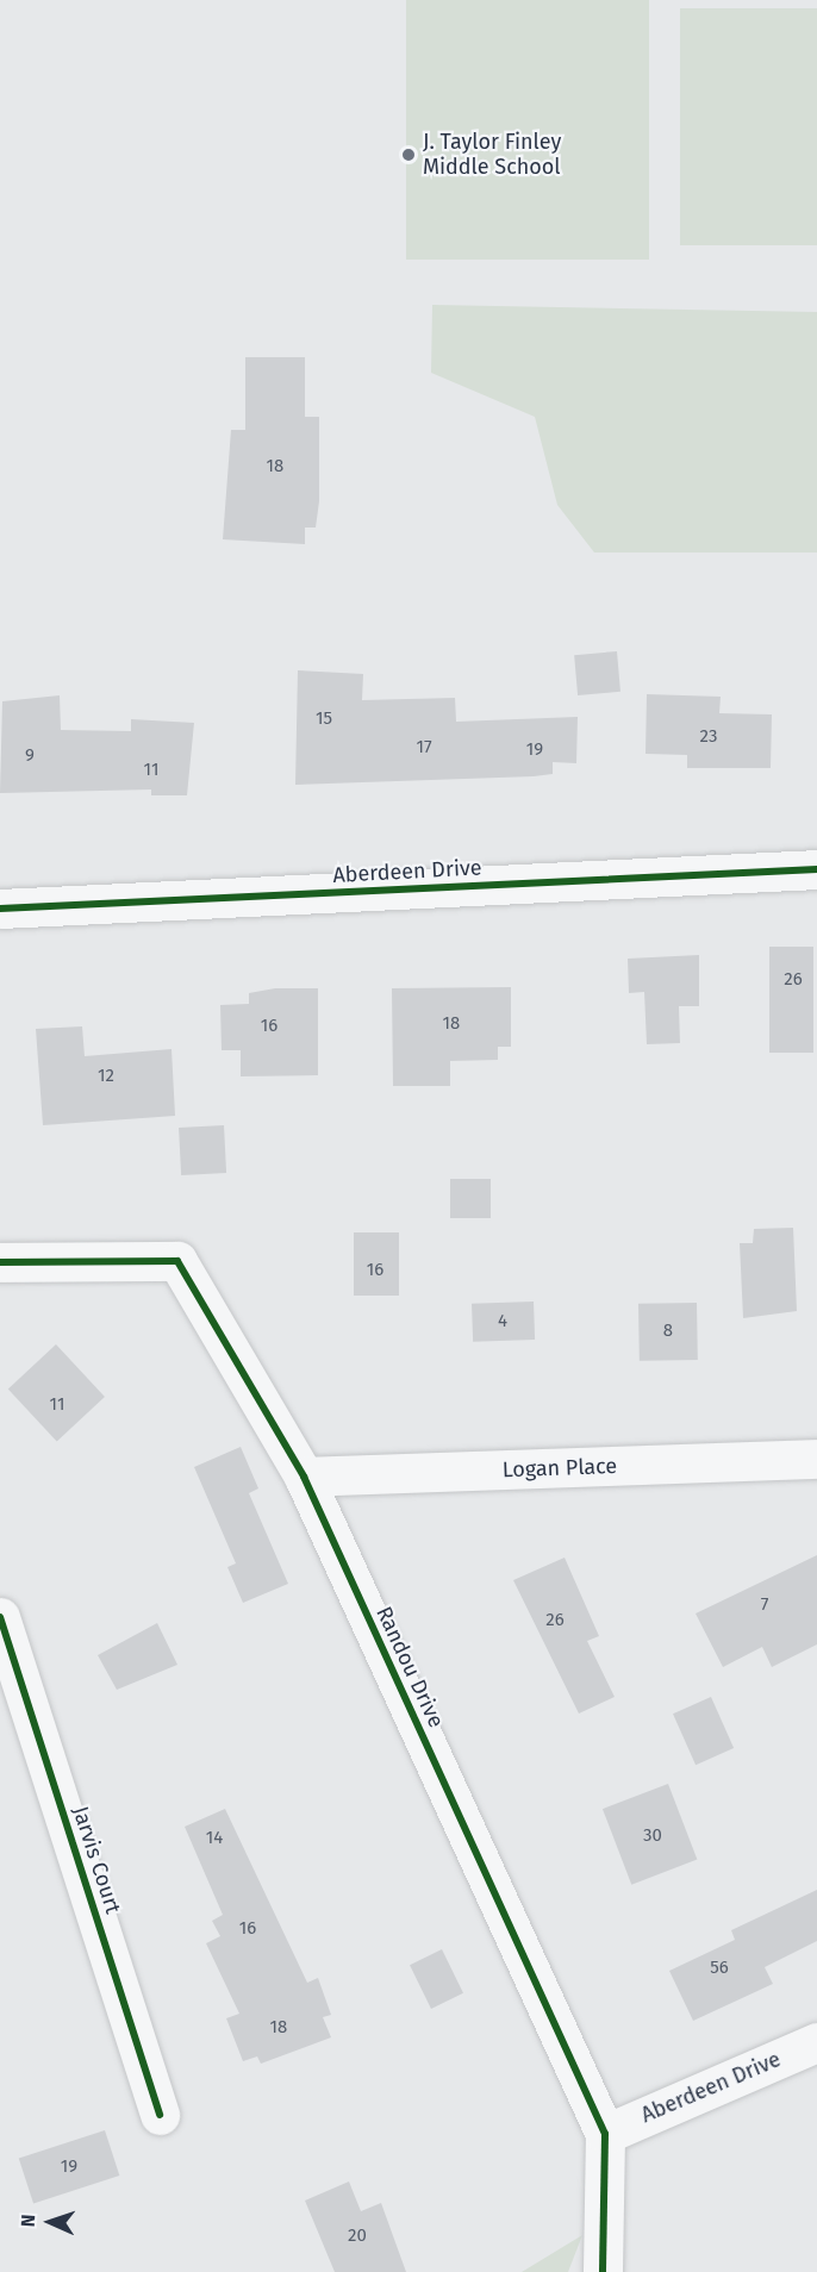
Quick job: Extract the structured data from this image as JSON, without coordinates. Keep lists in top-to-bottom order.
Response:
{
  "streets": {
    "street": [
      "Aberdeen Drive",
      "Logan Place",
      "Randou Drive",
      "Jarvis Court"
    ]
  },
  "crossings": [
    ["Aberdeen Drive", "Randou Drive"],
    ["Logan Place", "Randou Drive"]
  ],
  "places": ["J. Taylor Finley Middle School"],
  "house_numbers": [
    "18",
    "15",
    "23",
    "17",
    "19",
    "9",
    "11",
    "26",
    "18",
    "16",
    "12",
    "16",
    "4",
    "8",
    "11",
    "7",
    "26",
    "30",
    "14",
    "16",
    "56",
    "18",
    "19",
    "20"
  ],
  "north": "left"
}
